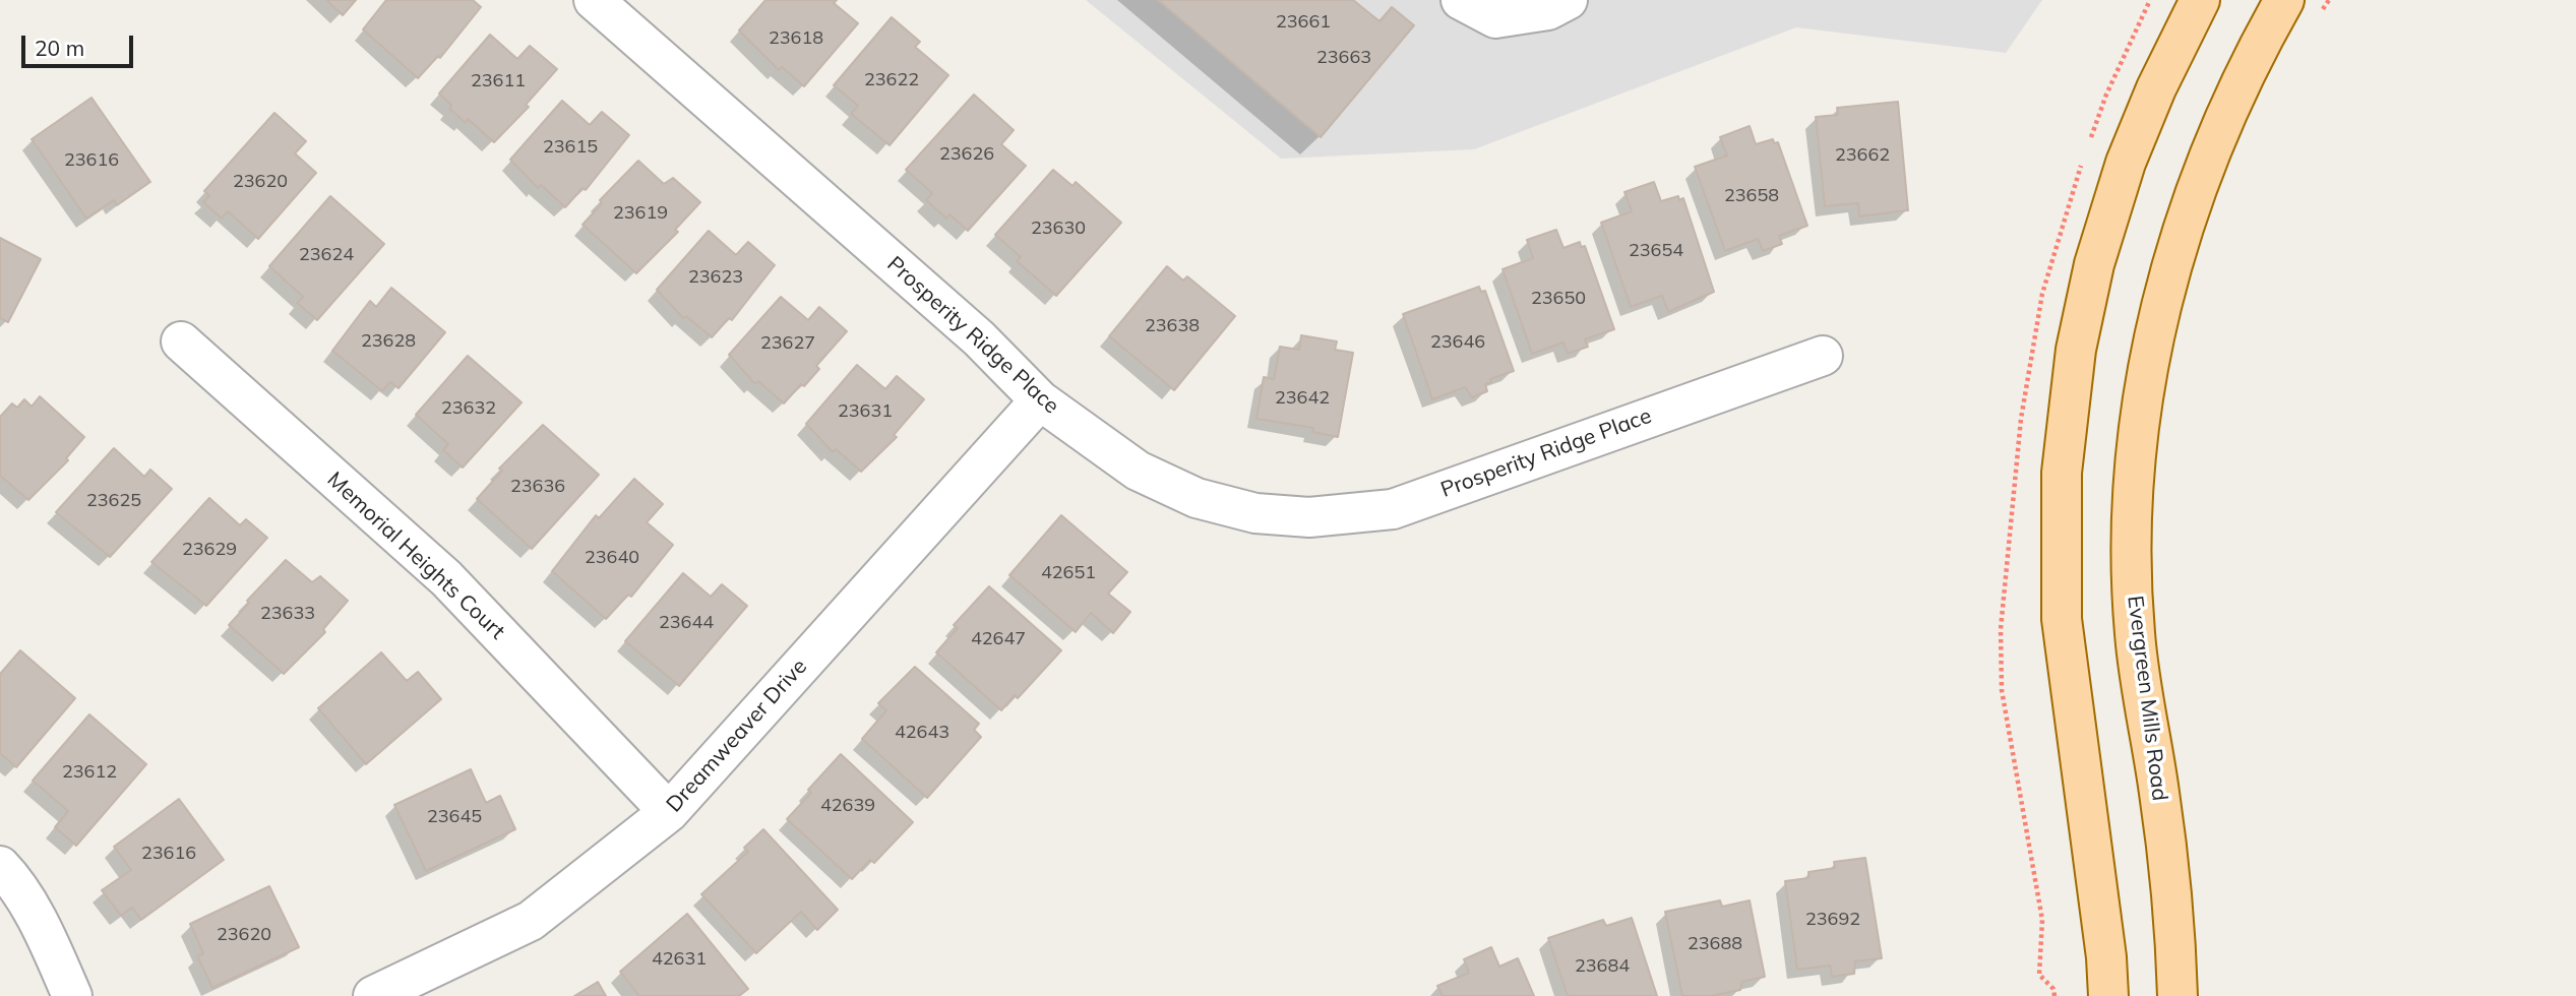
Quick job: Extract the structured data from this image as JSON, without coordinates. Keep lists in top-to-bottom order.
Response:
{
  "streets": {
    "main road": ["Evergreen Mills Road"],
    "street": ["Prosperity Ridge Place", "Memorial Heights Court", "Dreamweaver Drive"]
  },
  "crossings": [
    ["Prosperity Ridge Place", "Dreamweaver Drive"],
    ["Memorial Heights Court", "Dreamweaver Drive"]
  ],
  "house_numbers": [
    "23661",
    "23618",
    "23663",
    "23622",
    "23611",
    "23615",
    "23626",
    "23662",
    "23616",
    "23620",
    "23658",
    "23619",
    "23630",
    "23654",
    "23624",
    "23623",
    "23650",
    "23638",
    "23628",
    "23646",
    "23627",
    "23642",
    "23632",
    "23631",
    "23636",
    "23625",
    "23629",
    "23640",
    "42651",
    "23633",
    "23644",
    "42647",
    "42643",
    "23612",
    "42639",
    "23645",
    "23616",
    "23692",
    "23620",
    "23688",
    "42631",
    "23684"
  ],
  "scale_bar": "20 m"
}
